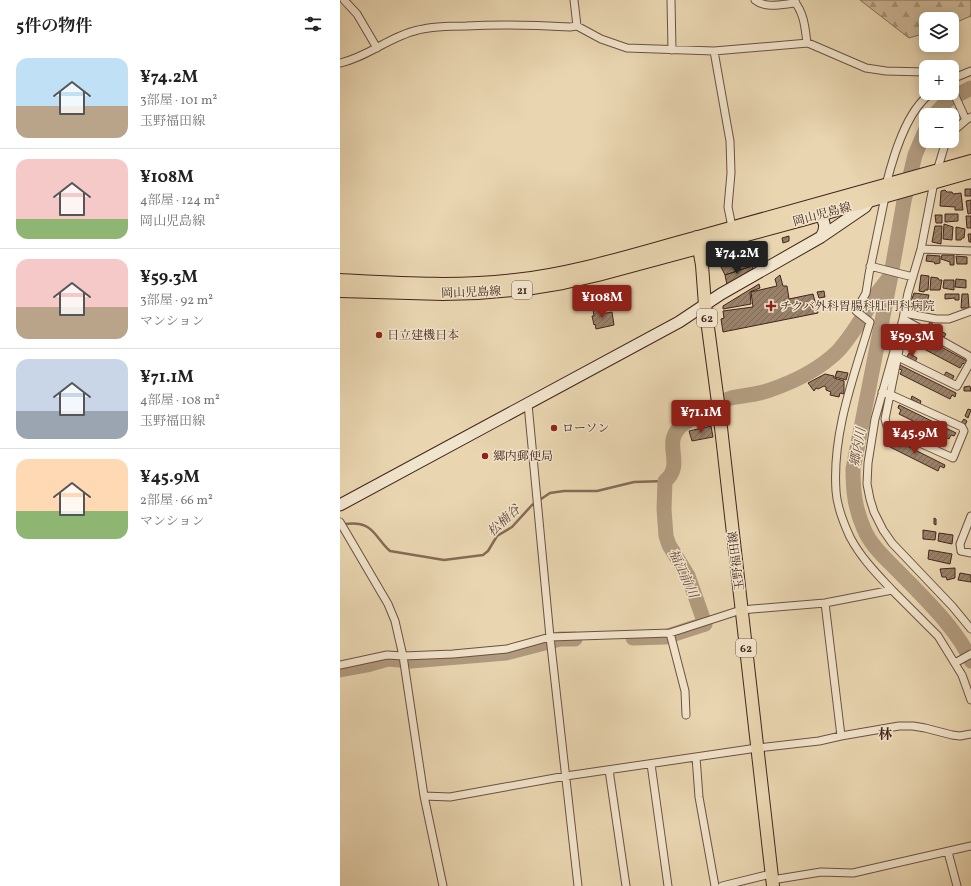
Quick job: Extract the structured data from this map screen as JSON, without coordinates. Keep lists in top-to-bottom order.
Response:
{
  "streets": {
    "main road": [
      "岡山児島線",
      "21",
      "62",
      "玉野福田線"
    ]
  },
  "crossings": [
    ["岡山児島線", "玉野福田線"]
  ],
  "districts": ["林"],
  "water": ["郷内川", "松楠谷", "福江前川"],
  "places": {
    "health": ["チクバ外科胃腸科肛門科病院"],
    "other": ["日立建機日本", "ローソン", "郷内郵便局"]
  },
  "page": {
    "heading": "5件の物件",
    "map_buttons": ["+", "−"],
    "list": [
      {
        "name": "¥74.2M",
        "note": "3部屋 · 101 m² · 玉野福田線"
      },
      {
        "name": "¥108M",
        "note": "4部屋 · 124 m² · 岡山児島線"
      },
      {
        "name": "¥59.3M",
        "note": "3部屋 · 92 m² · マンション"
      },
      {
        "name": "¥71.1M",
        "note": "4部屋 · 108 m² · 玉野福田線"
      },
      {
        "name": "¥45.9M",
        "note": "2部屋 · 66 m² · マンション"
      }
    ],
    "price": [
      "¥74.2M",
      "¥108M",
      "¥59.3M",
      "¥71.1M",
      "¥45.9M"
    ]
  }
}
